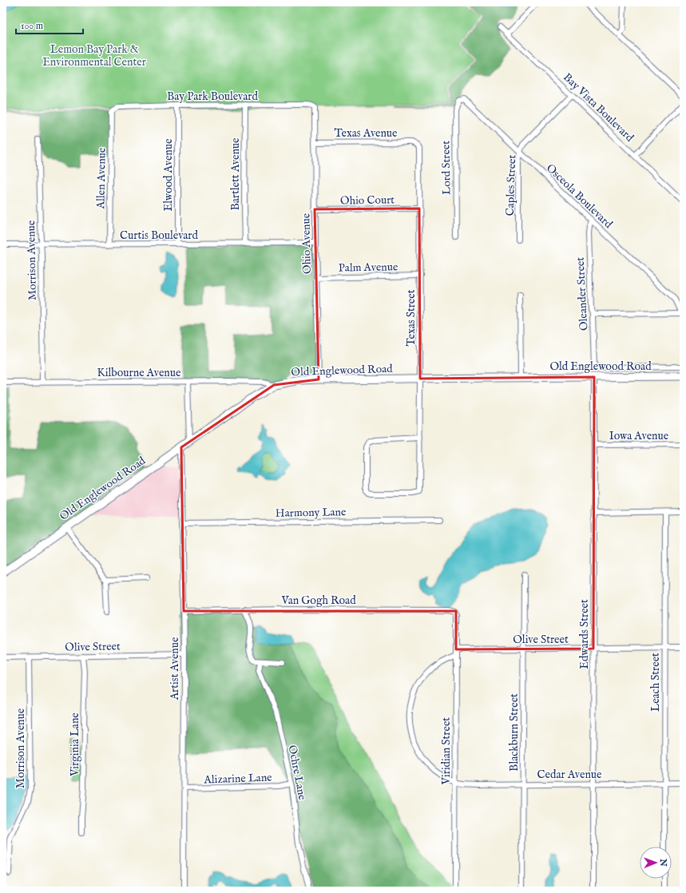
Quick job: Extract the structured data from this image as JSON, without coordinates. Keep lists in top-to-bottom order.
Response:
{
  "streets": {
    "street": [
      "Bay Park Boulevard",
      "Bay Vista Boulevard",
      "Texas Avenue",
      "Lord Street",
      "Bartlett Avenue",
      "Elwood Avenue",
      "Allen Avenue",
      "Caples Street",
      "Osceola Boulevard",
      "Ohio Court",
      "Curtis Boulevard",
      "Ohio Avenue",
      "Morrison Avenue",
      "Palm Avenue",
      "Oleander Street",
      "Texas Street",
      "Old Englewood Road",
      "Kilbourne Avenue",
      "Iowa Avenue",
      "Harmony Lane",
      "Van Gogh Road",
      "Edwards Street",
      "Olive Street",
      "Artist Avenue",
      "Leach Street",
      "Blackburn Street",
      "Virginia Lane",
      "Viridian Street",
      "Ochre Lane",
      "Cedar Avenue",
      "Alizarine Lane"
    ]
  },
  "crossings": [
    ["Bay Park Boulevard", "Bartlett Avenue"],
    ["Bay Park Boulevard", "Elwood Avenue"],
    ["Bay Park Boulevard", "Allen Avenue"],
    ["Bay Park Boulevard", "Ohio Avenue"],
    ["Bay Vista Boulevard", "Caples Street"],
    ["Texas Avenue", "Ohio Avenue"],
    ["Texas Avenue", "Texas Street"],
    ["Lord Street", "Osceola Boulevard"],
    ["Bartlett Avenue", "Curtis Boulevard"],
    ["Elwood Avenue", "Curtis Boulevard"],
    ["Allen Avenue", "Curtis Boulevard"],
    ["Caples Street", "Osceola Boulevard"],
    ["Osceola Boulevard", "Oleander Street"],
    ["Ohio Court", "Ohio Avenue"],
    ["Ohio Court", "Texas Street"],
    ["Curtis Boulevard", "Ohio Avenue"],
    ["Curtis Boulevard", "Morrison Avenue"],
    ["Ohio Avenue", "Palm Avenue"],
    ["Ohio Avenue", "Old Englewood Road"],
    ["Morrison Avenue", "Kilbourne Avenue"],
    ["Morrison Avenue", "Olive Street"],
    ["Palm Avenue", "Texas Street"],
    ["Texas Street", "Old Englewood Road"],
    ["Old Englewood Road", "Kilbourne Avenue"],
    ["Old Englewood Road", "Edwards Street"],
    ["Old Englewood Road", "Artist Avenue"],
    ["Iowa Avenue", "Edwards Street"],
    ["Harmony Lane", "Artist Avenue"],
    ["Van Gogh Road", "Artist Avenue"],
    ["Van Gogh Road", "Viridian Street"],
    ["Edwards Street", "Olive Street"],
    ["Edwards Street", "Cedar Avenue"],
    ["Olive Street", "Artist Avenue"],
    ["Olive Street", "Leach Street"],
    ["Olive Street", "Blackburn Street"],
    ["Olive Street", "Virginia Lane"],
    ["Olive Street", "Viridian Street"],
    ["Artist Avenue", "Alizarine Lane"],
    ["Leach Street", "Cedar Avenue"],
    ["Blackburn Street", "Cedar Avenue"],
    ["Viridian Street", "Cedar Avenue"],
    ["Ochre Lane", "Alizarine Lane"]
  ],
  "parks": ["Lemon Bay Park & Environmental Center"],
  "scale_bar": "100 m",
  "north": "right"
}
